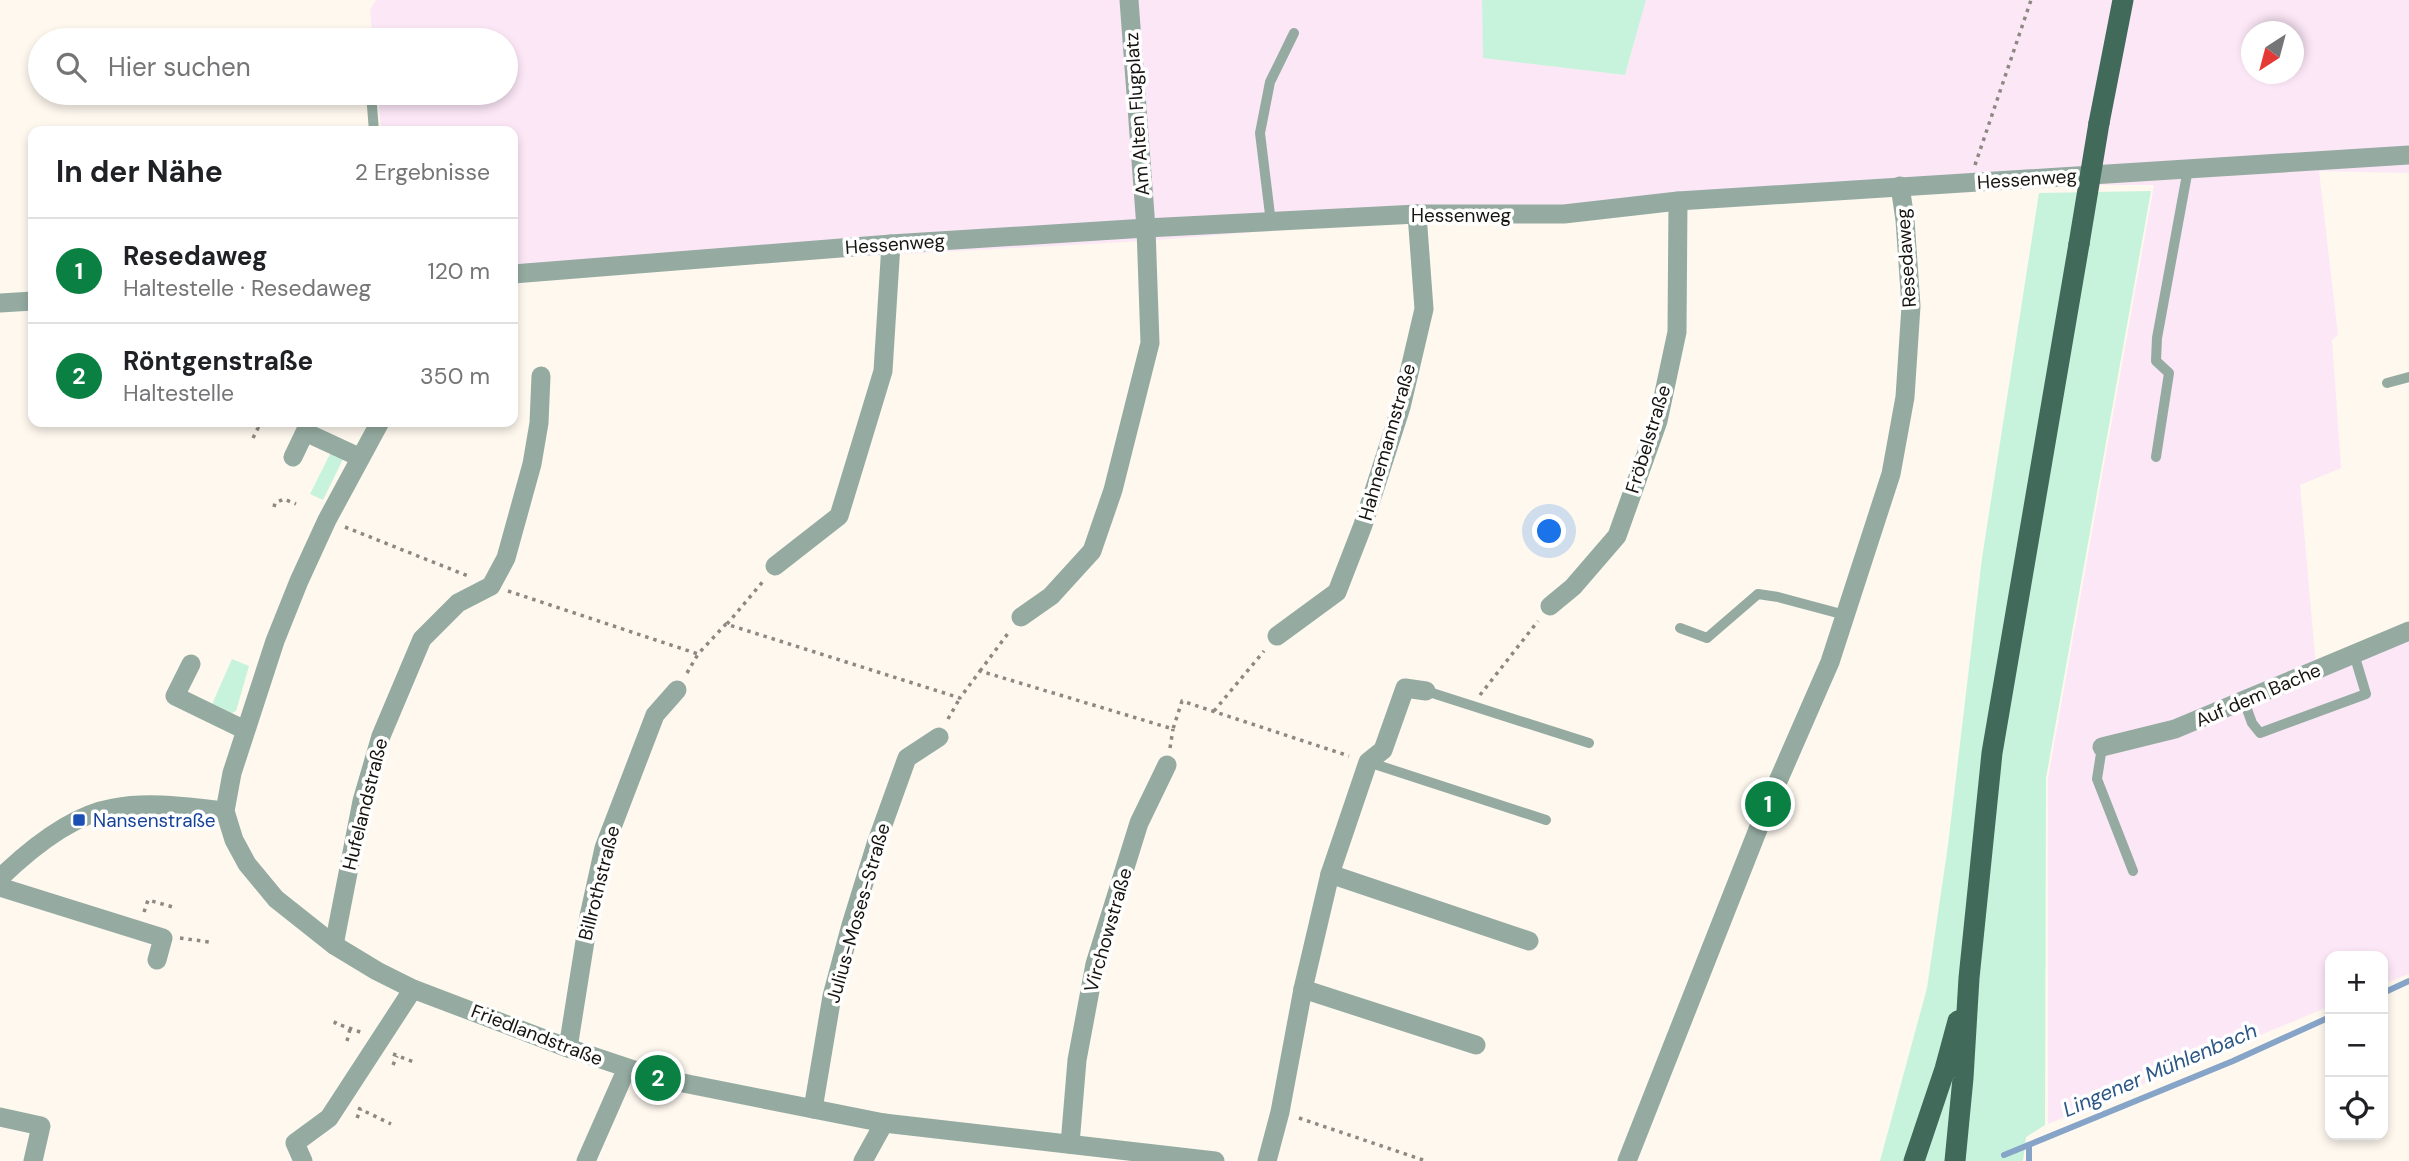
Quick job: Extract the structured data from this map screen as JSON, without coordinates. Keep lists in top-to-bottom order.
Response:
{
  "streets": {
    "street": [
      "Am Alten Flugplatz",
      "Hessenweg",
      "Resedaweg",
      "Fröbelstraße",
      "Hahnemannstraße",
      "Auf dem Bache",
      "Hufelandstraße",
      "Billrothstraße",
      "Julius-Moses-Straße",
      "Virchowstraße",
      "Friedlandstraße"
    ]
  },
  "crossings": [
    ["Am Alten Flugplatz", "Hessenweg"],
    ["Hessenweg", "Resedaweg"],
    ["Hessenweg", "Fröbelstraße"],
    ["Hessenweg", "Hahnemannstraße"],
    ["Hufelandstraße", "Friedlandstraße"],
    ["Billrothstraße", "Friedlandstraße"],
    ["Julius-Moses-Straße", "Friedlandstraße"],
    ["Virchowstraße", "Friedlandstraße"]
  ],
  "water": ["Lingener Mühlenbach"],
  "places": {
    "transit": ["Nansenstraße"]
  },
  "north": "bottom left",
  "page": {
    "search": "Hier suchen",
    "heading": ["In der Nähe", "2 Ergebnisse"],
    "list": [
      {
        "mark": "1",
        "name": "Resedaweg",
        "note": "Haltestelle · Resedaweg",
        "value": "120 m"
      },
      {
        "mark": "2",
        "name": "Röntgenstraße",
        "note": "Haltestelle",
        "value": "350 m"
      }
    ],
    "pins": ["1", "2"],
    "map_buttons": ["+", "−"]
  }
}
